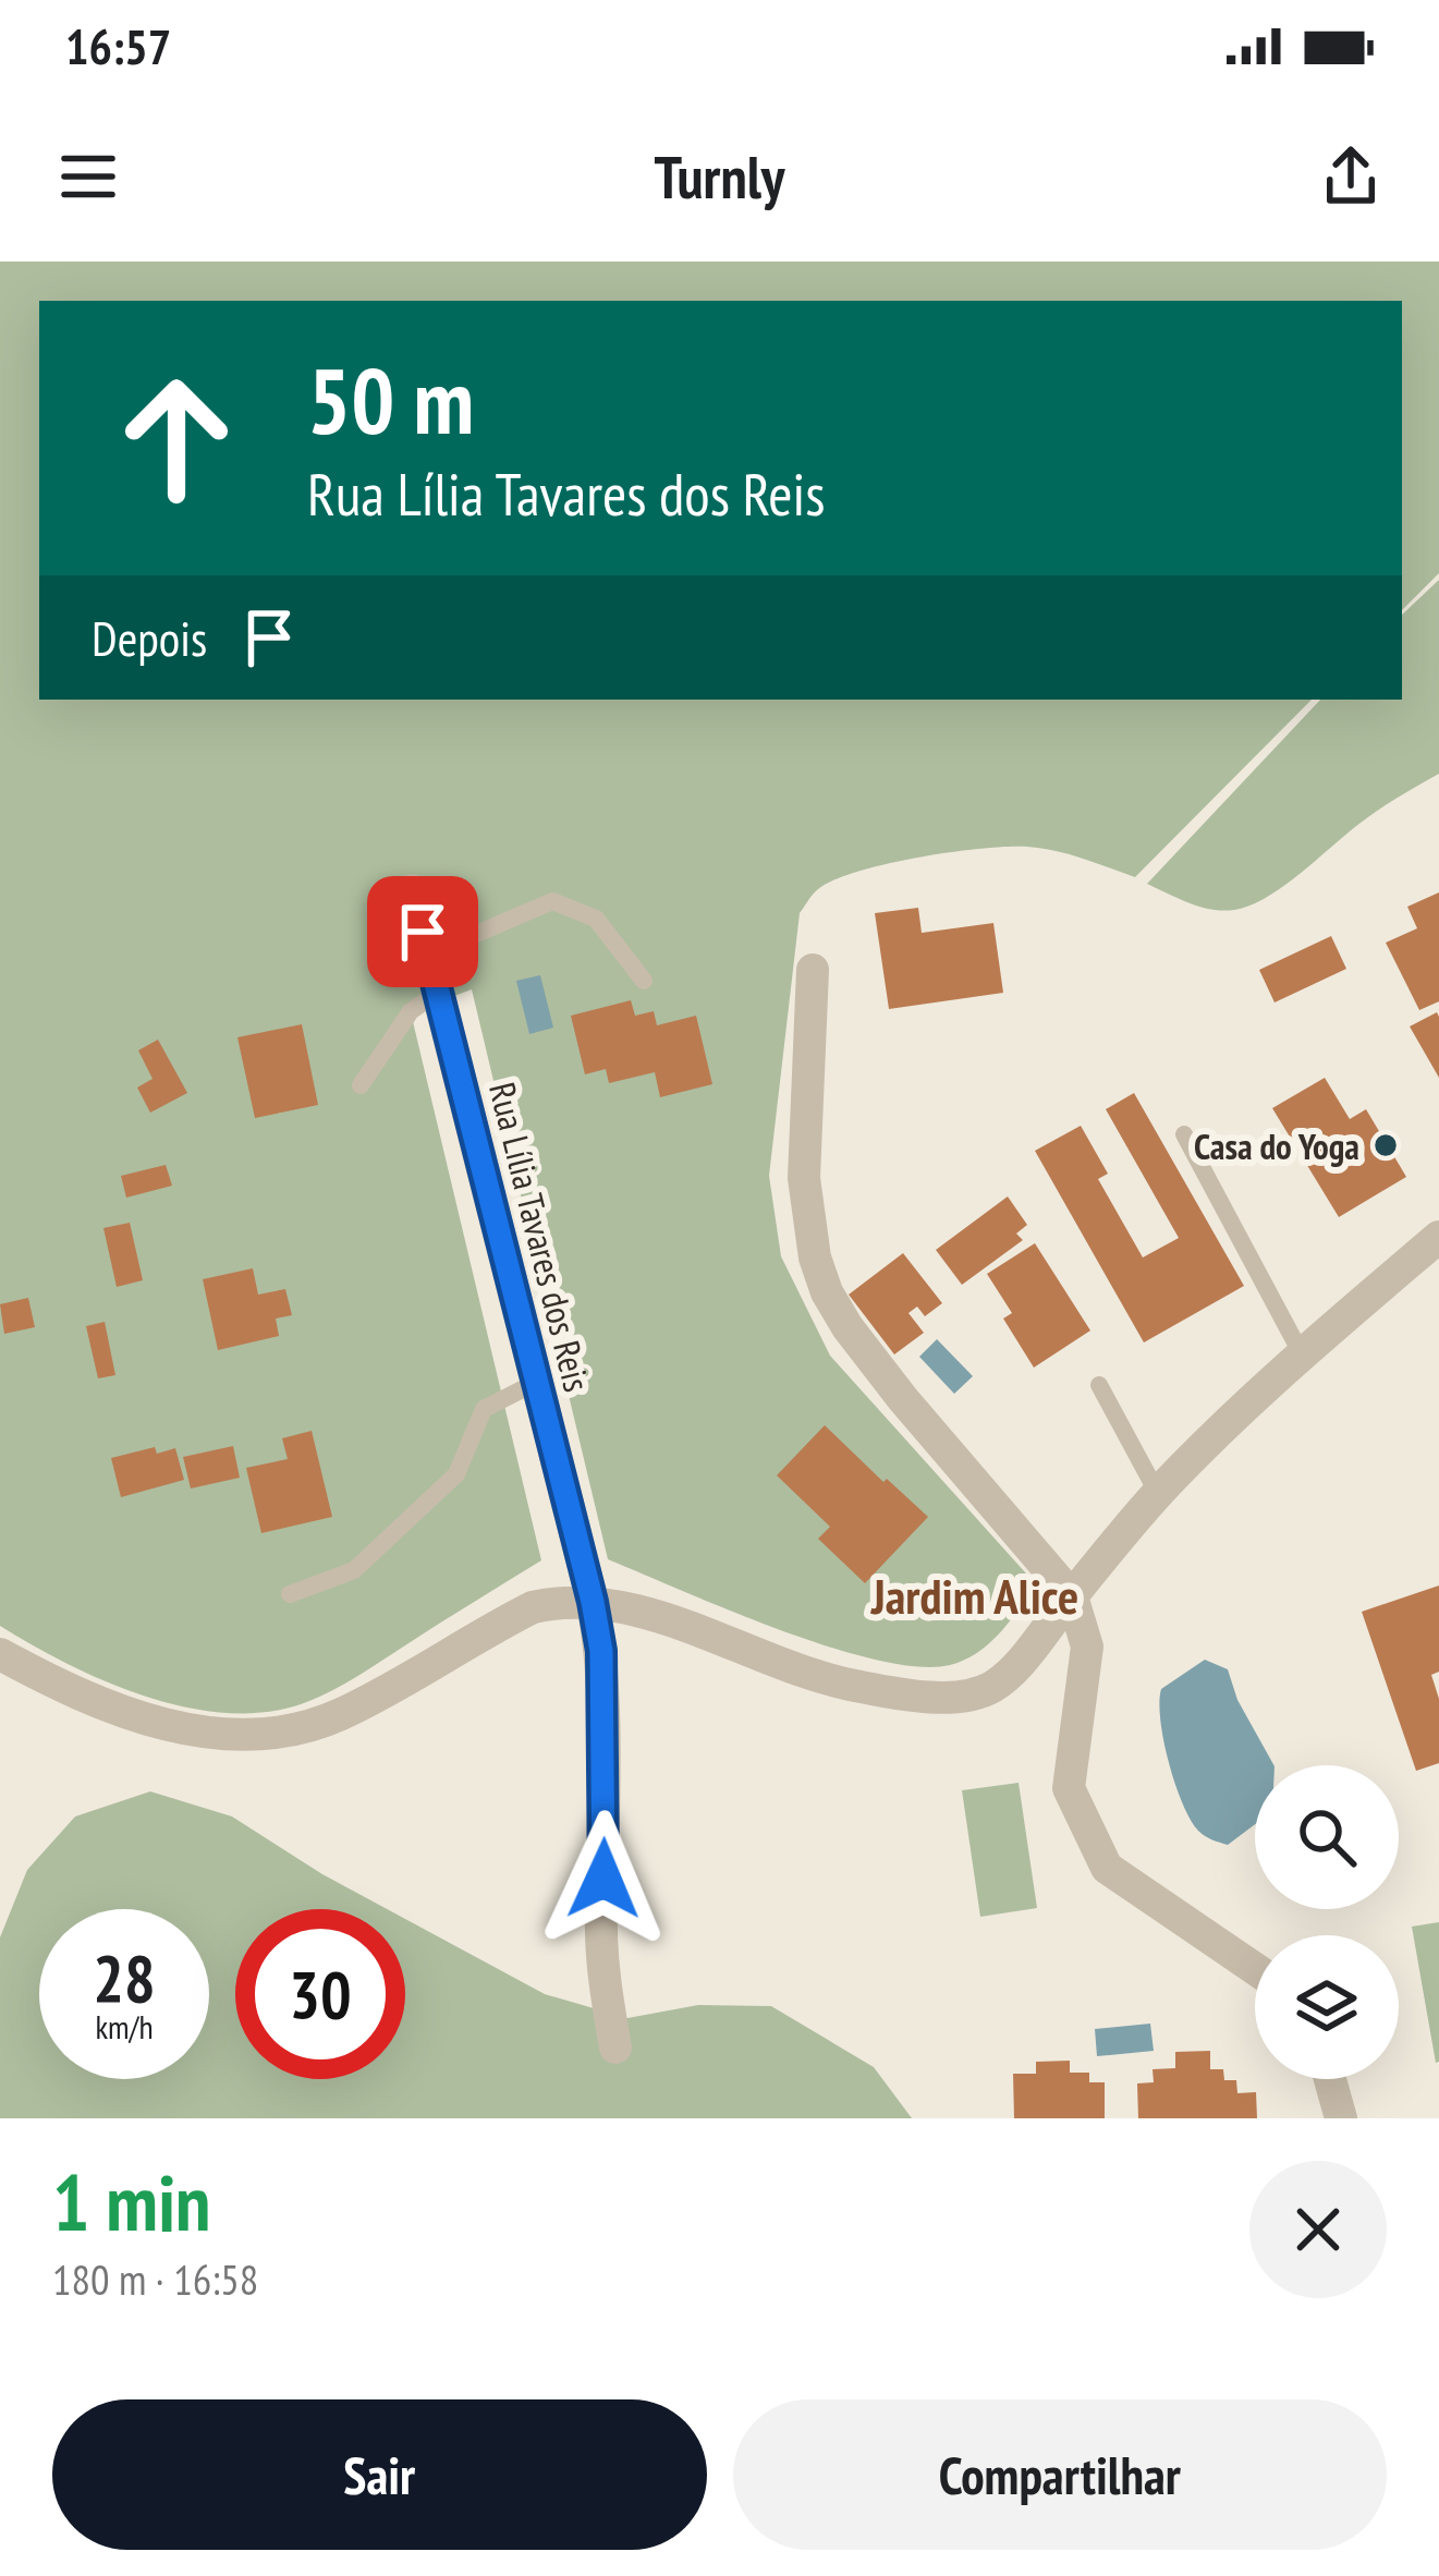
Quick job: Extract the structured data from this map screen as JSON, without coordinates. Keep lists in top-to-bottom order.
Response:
{
  "streets": {
    "street": ["Rua Lília Tavares dos Reis"]
  },
  "districts": ["Jardim Alice"],
  "places": ["Casa do Yoga"],
  "page": {
    "status": "16:57",
    "header": "Turnly",
    "turn": ["50 m", "Rua Lília Tavares dos Reis"],
    "then": "Depois",
    "speed": "28 km/h",
    "limit": "30",
    "heading": ["1 min", "180 m · 16:58"],
    "buttons": ["Sair", "Compartilhar"]
  }
}
